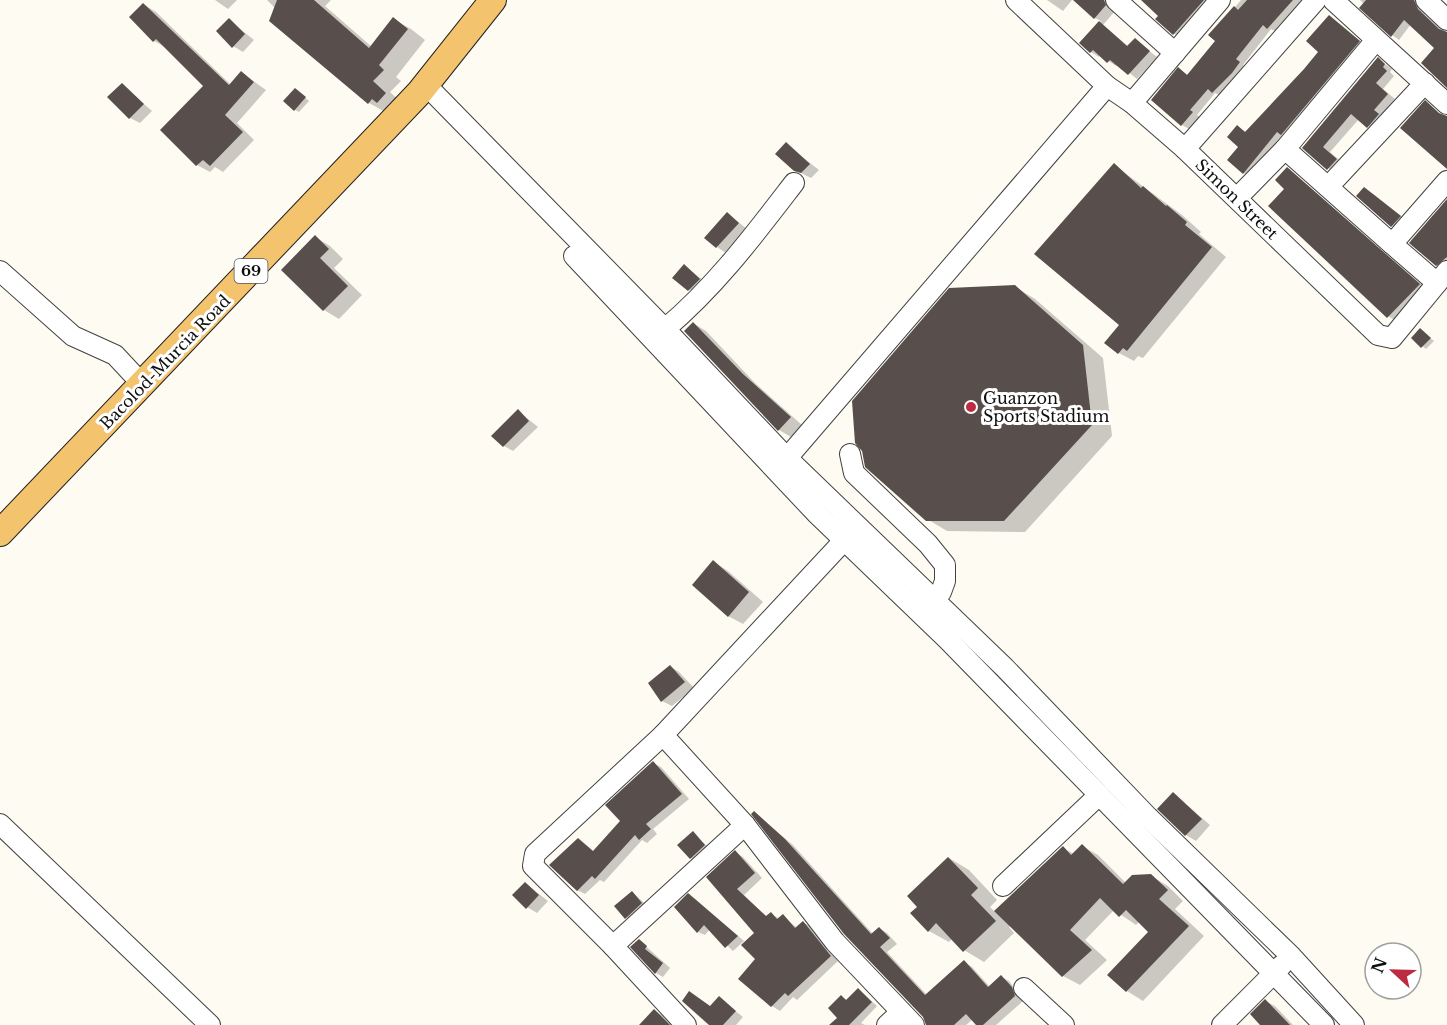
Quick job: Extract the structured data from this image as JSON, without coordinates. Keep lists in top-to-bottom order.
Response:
{
  "streets": {
    "main road": ["69", "Bacolod-Murcia Road"],
    "street": ["Simon Street"]
  },
  "places": ["Guanzon Sports Stadium"],
  "north": "left"
}
